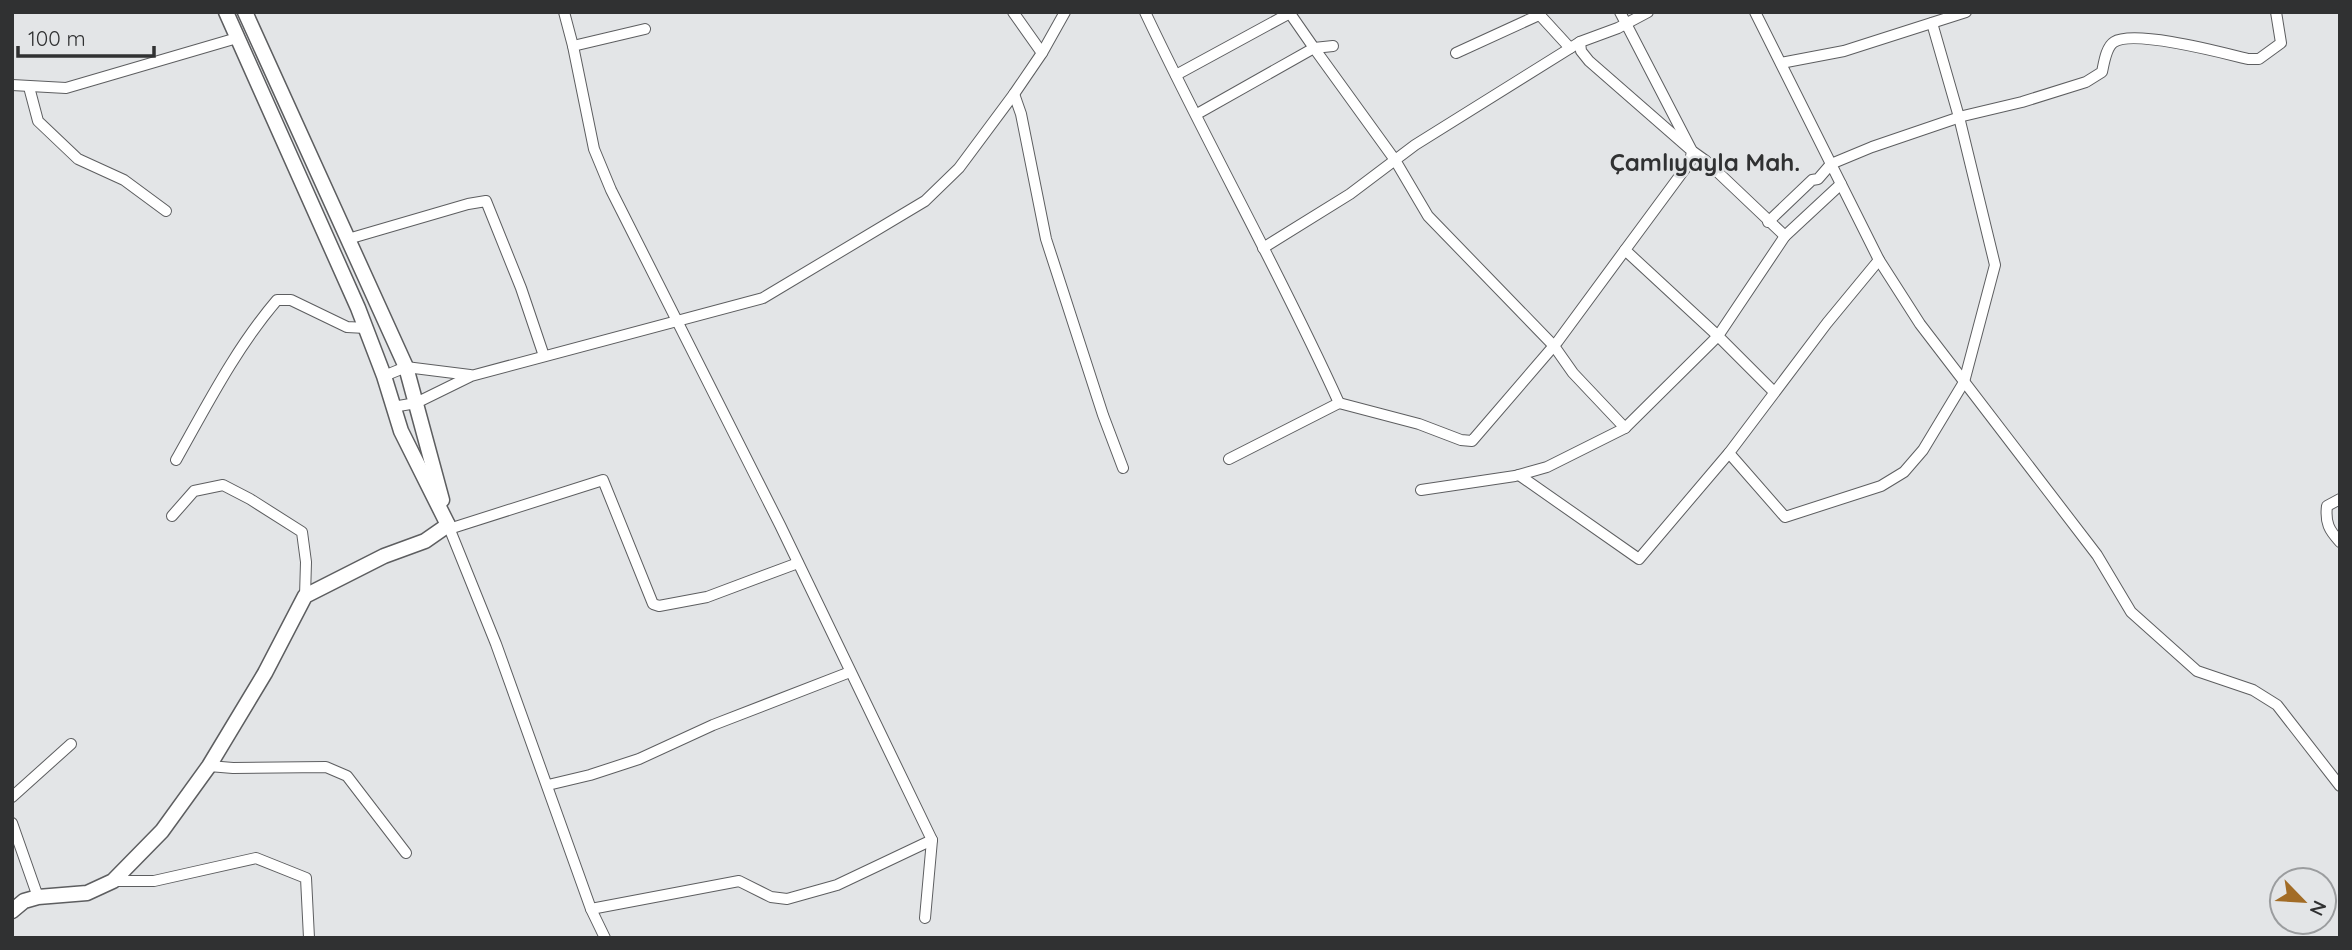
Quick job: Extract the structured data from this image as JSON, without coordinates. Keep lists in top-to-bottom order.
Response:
{
  "districts": ["Çamlıyayla Mah."],
  "scale_bar": "100 m",
  "north": "bottom right"
}
